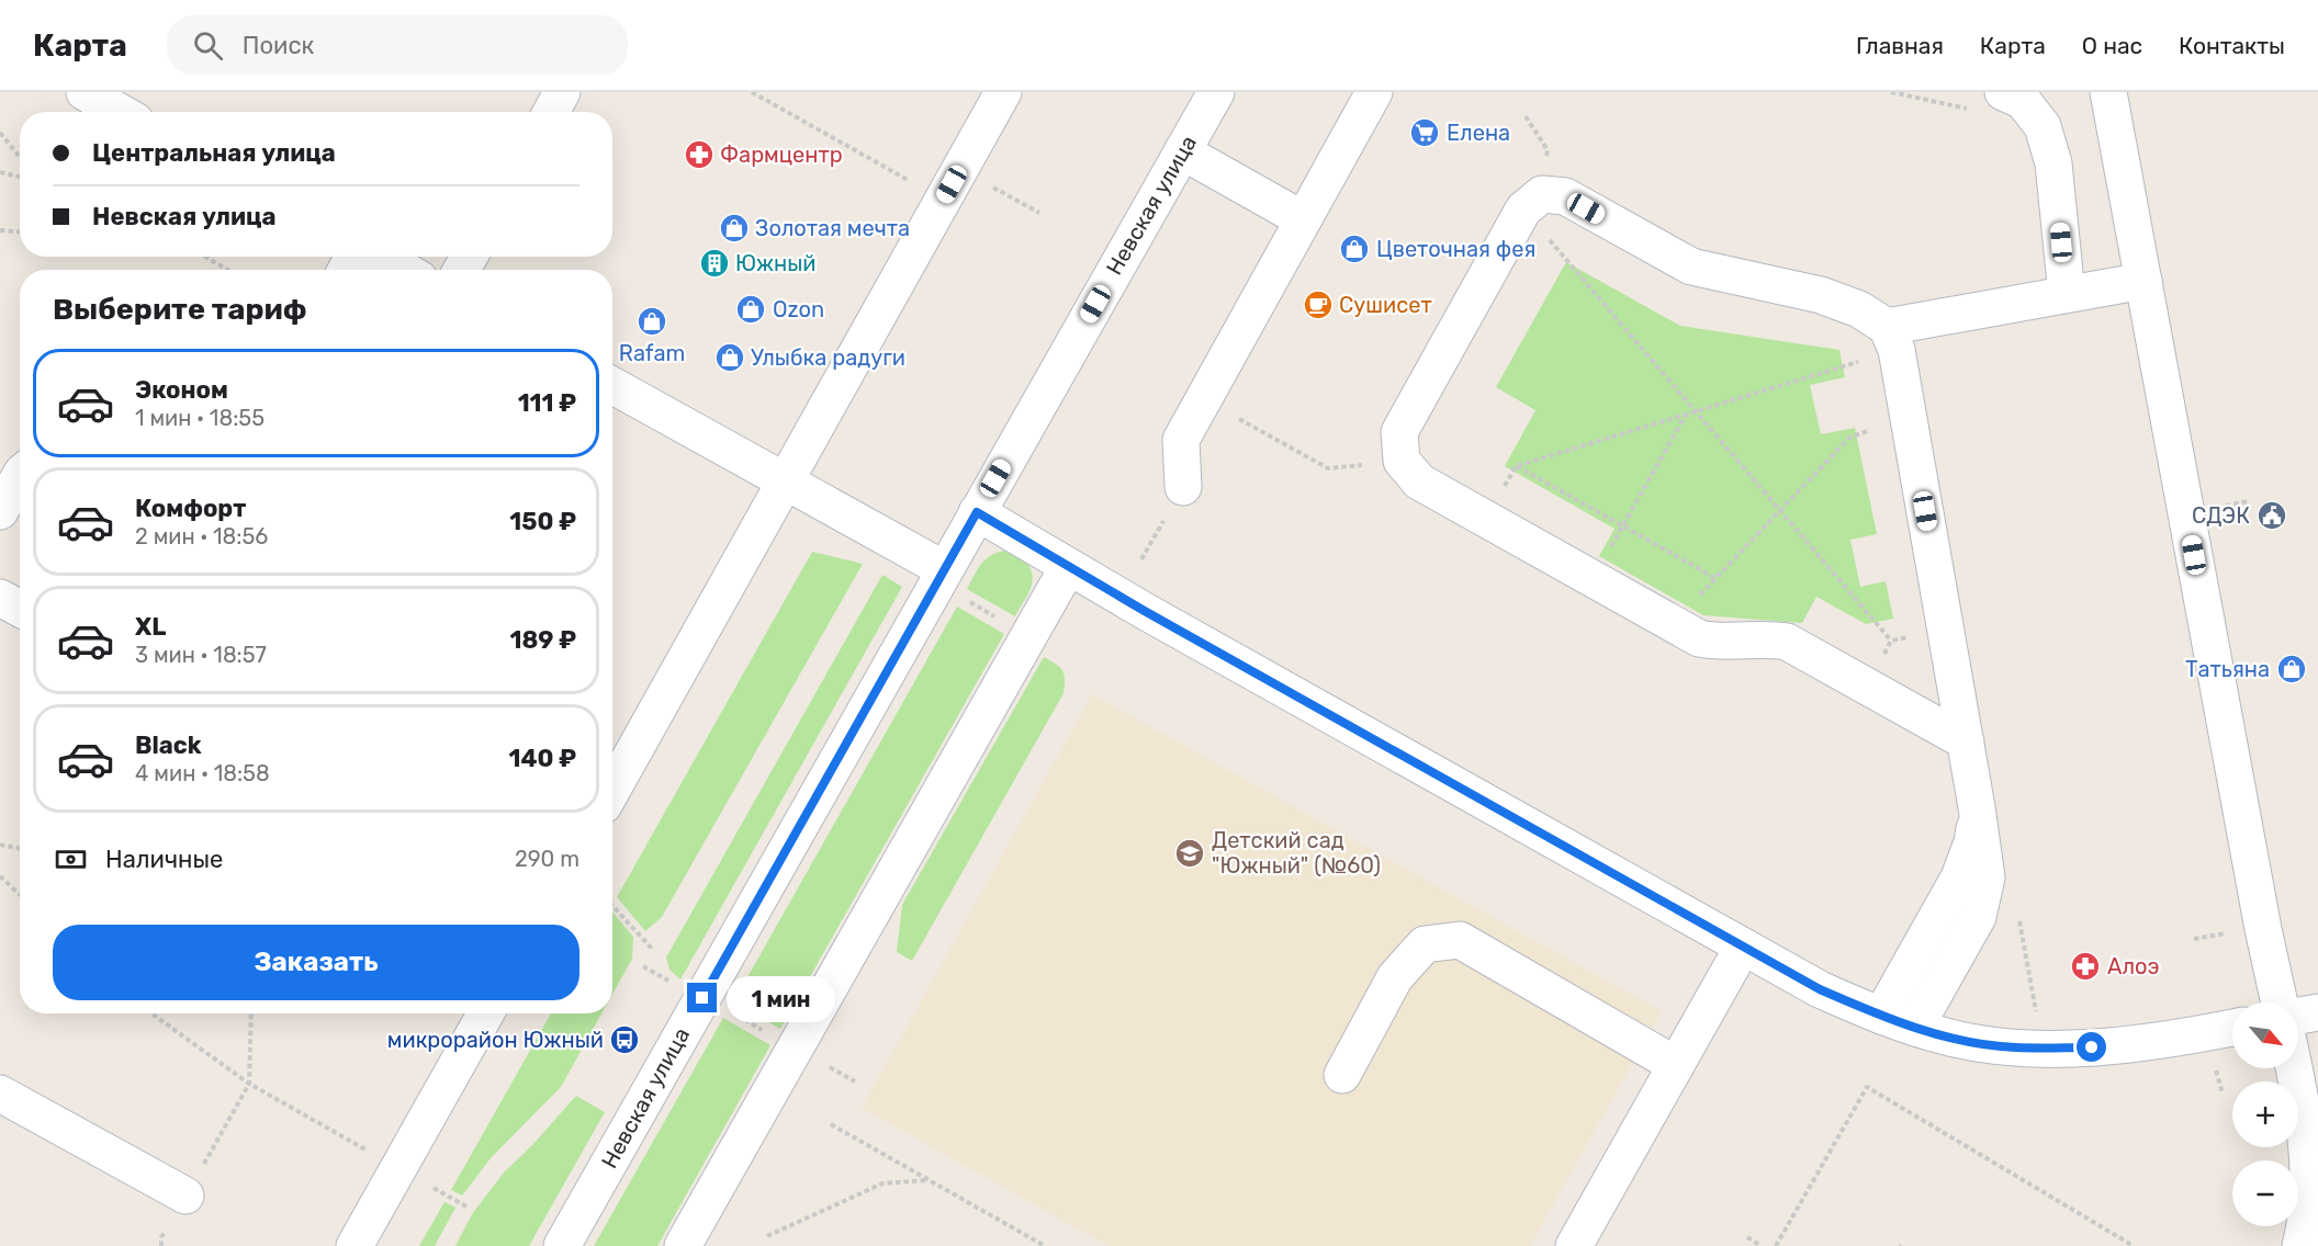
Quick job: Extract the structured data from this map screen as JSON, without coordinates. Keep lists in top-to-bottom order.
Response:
{
  "streets": {
    "street": ["Невская улица"]
  },
  "places": {
    "supermarket": ["Елена"],
    "pharmacy": ["Фармцентр", "Алоэ"],
    "shop": [
      "Золотая мечта",
      "Цветочная фея",
      "Ozon",
      "Rafam",
      "Улыбка радуги",
      "Татьяна"
    ],
    "building": ["Южный"],
    "cafe": ["Сушисет"],
    "public building": ["СДЭК"],
    "school or university": ["Детский сад \"Южный\" (№60)"],
    "bus stop": ["микрорайон Южный"]
  },
  "north": "bottom right",
  "page": {
    "header": "Карта",
    "search": "Поиск",
    "nav": [
      "Главная",
      "Карта",
      "О нас",
      "Контакты"
    ],
    "banner": ["Центральная улица", "Невская улица"],
    "heading": "Выберите тариф",
    "list": [
      {
        "name": "Эконом",
        "note": "1 мин · 18:55",
        "value": "111 ₽"
      },
      {
        "name": "Комфорт",
        "note": "2 мин · 18:56",
        "value": "150 ₽"
      },
      {
        "name": "XL",
        "note": "3 мин · 18:57",
        "value": "189 ₽"
      },
      {
        "name": "Black",
        "note": "4 мин · 18:58",
        "value": "140 ₽"
      }
    ],
    "pay": ["Наличные", "290 m"],
    "buttons": "Заказать",
    "bubble": "1 мин",
    "map_buttons": ["+", "−"]
  }
}
